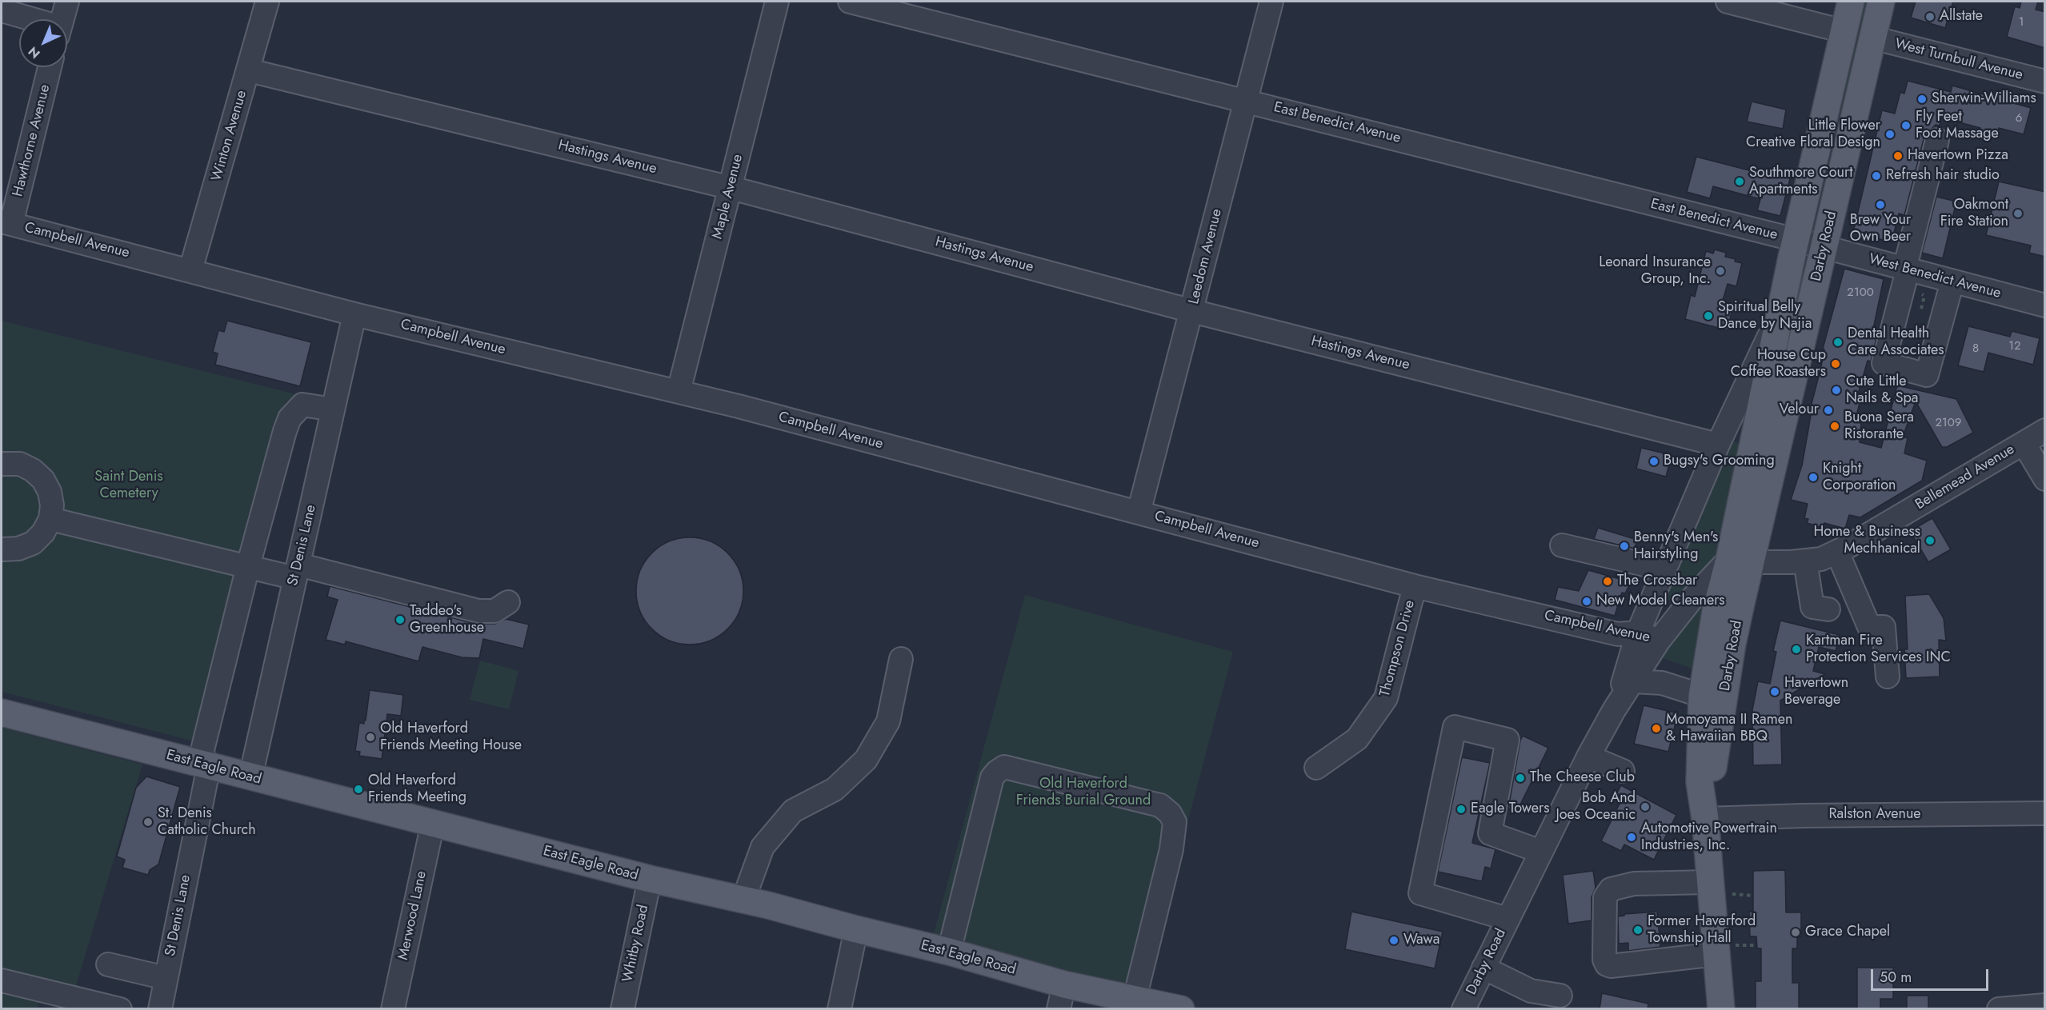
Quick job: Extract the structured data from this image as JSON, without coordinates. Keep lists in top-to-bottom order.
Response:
{
  "streets": {
    "main road": ["Darby Road", "East Eagle Road"],
    "street": [
      "West Turnbull Avenue",
      "East Benedict Avenue",
      "Winton Avenue",
      "Hawthorne Avenue",
      "Hastings Avenue",
      "Maple Avenue",
      "Campbell Avenue",
      "Leedom Avenue",
      "West Benedict Avenue",
      "Bellemead Avenue",
      "St Denis Lane",
      "Thompson Drive",
      "Ralston Avenue",
      "Merwood Lane",
      "Whitby Road"
    ]
  },
  "crossings": [
    ["West Turnbull Avenue", "Darby Road"],
    ["East Benedict Avenue", "Darby Road"],
    ["East Benedict Avenue", "Leedom Avenue"],
    ["East Benedict Avenue", "West Benedict Avenue"],
    ["Winton Avenue", "Hastings Avenue"],
    ["Winton Avenue", "Campbell Avenue"],
    ["Hawthorne Avenue", "Campbell Avenue"],
    ["Hastings Avenue", "Maple Avenue"],
    ["Hastings Avenue", "Darby Road"],
    ["Hastings Avenue", "Leedom Avenue"],
    ["Maple Avenue", "Campbell Avenue"],
    ["Campbell Avenue", "Darby Road"],
    ["Campbell Avenue", "Leedom Avenue"],
    ["Campbell Avenue", "St Denis Lane"],
    ["Campbell Avenue", "Thompson Drive"],
    ["Darby Road", "West Benedict Avenue"],
    ["Darby Road", "Bellemead Avenue"],
    ["Darby Road", "Ralston Avenue"],
    ["St Denis Lane", "East Eagle Road"],
    ["East Eagle Road", "Merwood Lane"],
    ["East Eagle Road", "Whitby Road"]
  ],
  "parks": ["Saint Denis Cemetery", "Old Haverford Friends Burial Ground"],
  "places": [
    "Allstate",
    "Sherwin-Williams",
    "Fly Feet Foot Massage",
    "Little Flower Creative Floral Design",
    "Havertown Pizza",
    "Refresh hair studio",
    "Southmore Court Apartments",
    "Brew Your Own Beer",
    "Oakmont Fire Station",
    "Leonard Insurance Group, Inc.",
    "Spiritual Belly Dance by Najia",
    "Dental Health Care Associates",
    "House Cup Coffee Roasters",
    "Cute Little Nails & Spa",
    "Velour",
    "Buona Sera Ristorante",
    "Bugsy's Grooming",
    "Knight Corporation",
    "Home & Business Mechhanical",
    "Benny's Men's Hairstyling",
    "The Crossbar",
    "New Model Cleaners",
    "Taddeo's Greenhouse",
    "Kartman Fire Protection Services INC",
    "Havertown Beverage",
    "Momoyama II Ramen & Hawaiian BBQ",
    "Old Haverford Friends Meeting House",
    "The Cheese Club",
    "Old Haverford Friends Meeting",
    "Bob And Joes Oceanic",
    "Eagle Towers",
    "St. Denis Catholic Church",
    "Automotive Powertrain Industries, Inc.",
    "Former Haverford Township Hall",
    "Grace Chapel",
    "Wawa"
  ],
  "house_numbers": [
    "1",
    "6",
    "2100",
    "12",
    "8",
    "2109"
  ],
  "scale_bar": "50 m",
  "north": "bottom left"
}
